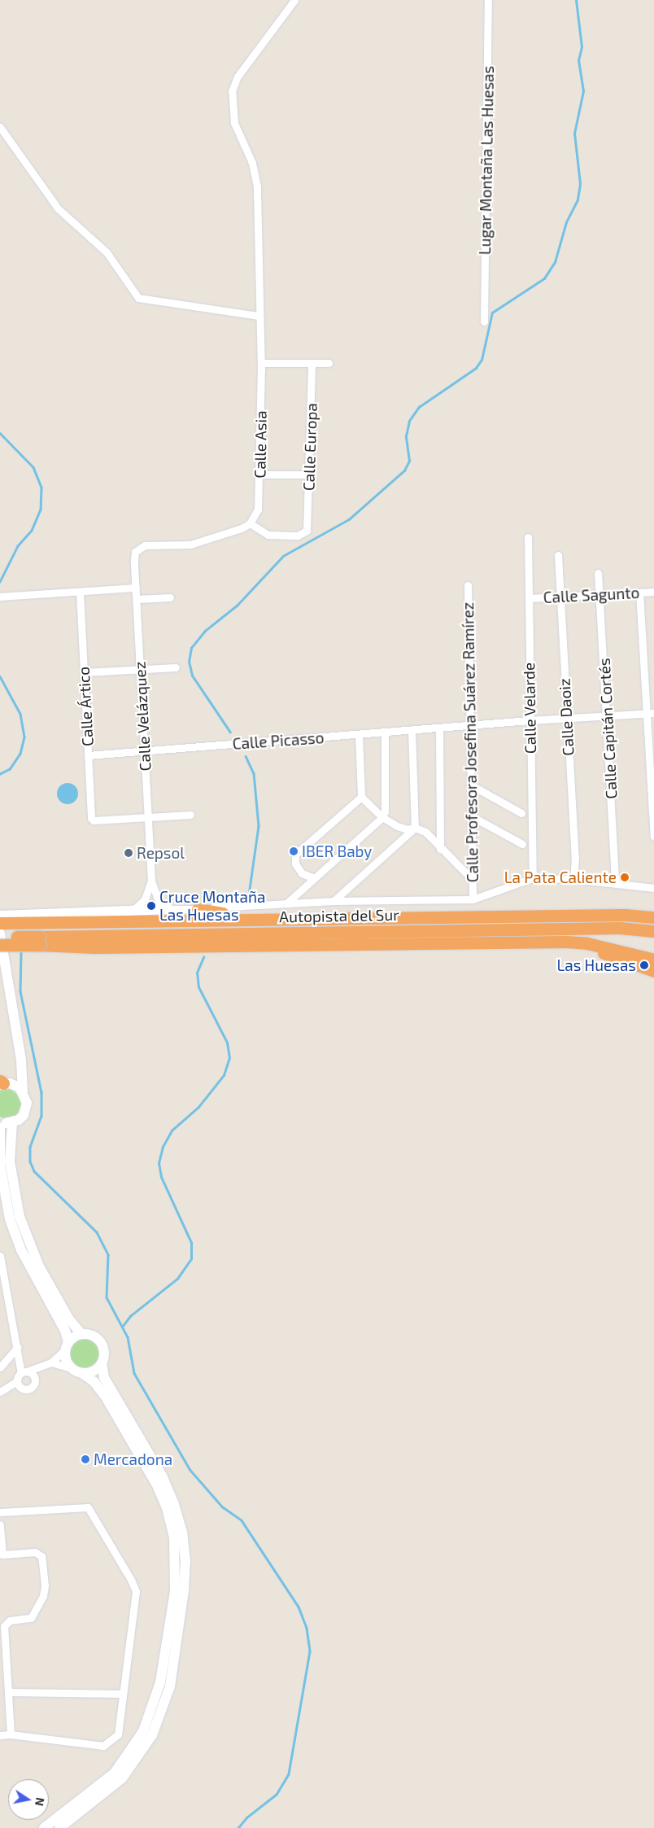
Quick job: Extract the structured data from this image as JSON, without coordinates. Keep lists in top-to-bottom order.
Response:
{
  "streets": {
    "highway": ["Autopista del Sur"],
    "street": [
      "Lugar Montaña Las Huesas",
      "Calle Asia",
      "Calle Europa",
      "Calle Sagunto",
      "Calle Ártico",
      "Calle Velarde",
      "Calle Velázquez",
      "Calle Daoiz",
      "Calle Capitán Cortés",
      "Calle Picasso",
      "Calle Profesora Josefina Suárez Ramírez"
    ]
  },
  "crossings": [
    ["Calle Asia", "Calle Europa"],
    ["Calle Asia", "Calle Velázquez"],
    ["Calle Europa", "Calle Velázquez"],
    ["Calle Sagunto", "Calle Velarde"],
    ["Calle Sagunto", "Calle Daoiz"],
    ["Calle Sagunto", "Calle Capitán Cortés"],
    ["Calle Ártico", "Calle Velázquez"],
    ["Calle Ártico", "Calle Picasso"],
    ["Calle Velarde", "Calle Picasso"],
    ["Calle Velázquez", "Calle Picasso"],
    ["Calle Daoiz", "Calle Picasso"],
    ["Calle Capitán Cortés", "Calle Picasso"],
    ["Calle Picasso", "Calle Profesora Josefina Suárez Ramírez"]
  ],
  "places": [
    "IBER Baby",
    "Repsol",
    "La Pata Caliente",
    "Cruce Montaña Las Huesas",
    "Las Huesas",
    "Mercadona"
  ],
  "north": "right"
}
